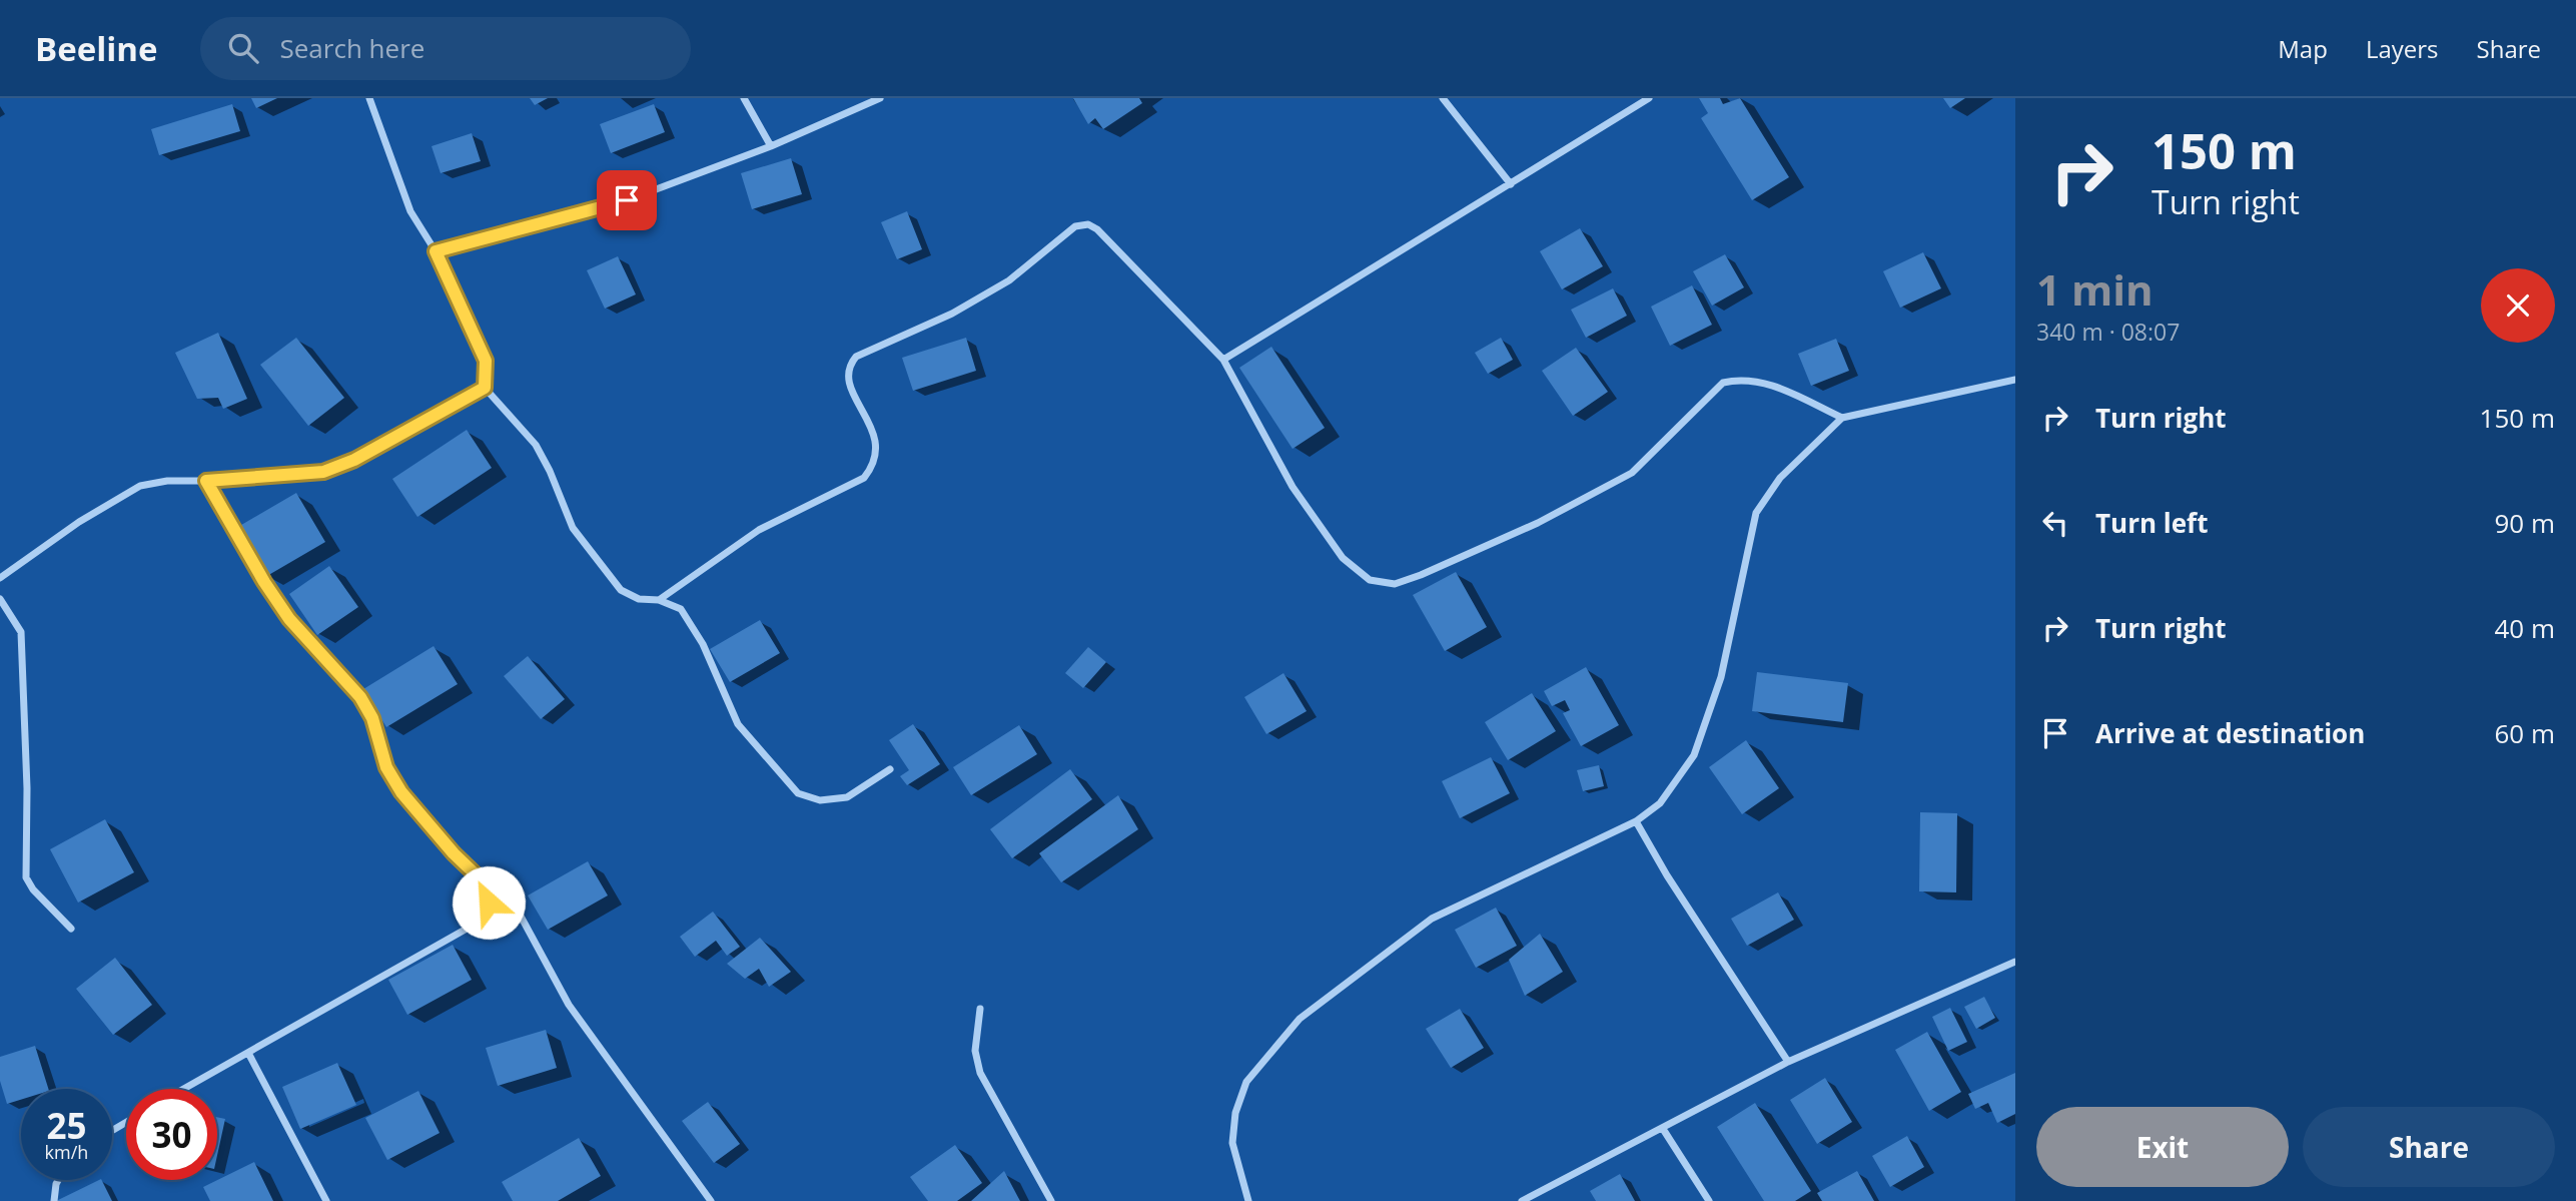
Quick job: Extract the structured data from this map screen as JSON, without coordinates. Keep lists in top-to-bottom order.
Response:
{
  "page": {
    "header": "Beeline",
    "search": "Search here",
    "nav": ["Map", "Layers", "Share"],
    "turn": ["150 m", "Turn right"],
    "heading": ["1 min", "340 m · 08:07"],
    "list": [
      {
        "name": "Turn right",
        "value": "150 m"
      },
      {
        "name": "Turn left",
        "value": "90 m"
      },
      {
        "name": "Turn right",
        "value": "40 m"
      },
      {
        "name": "Arrive at destination",
        "value": "60 m"
      }
    ],
    "speed": "25 km/h",
    "limit": "30",
    "buttons": ["Exit", "Share"]
  }
}
